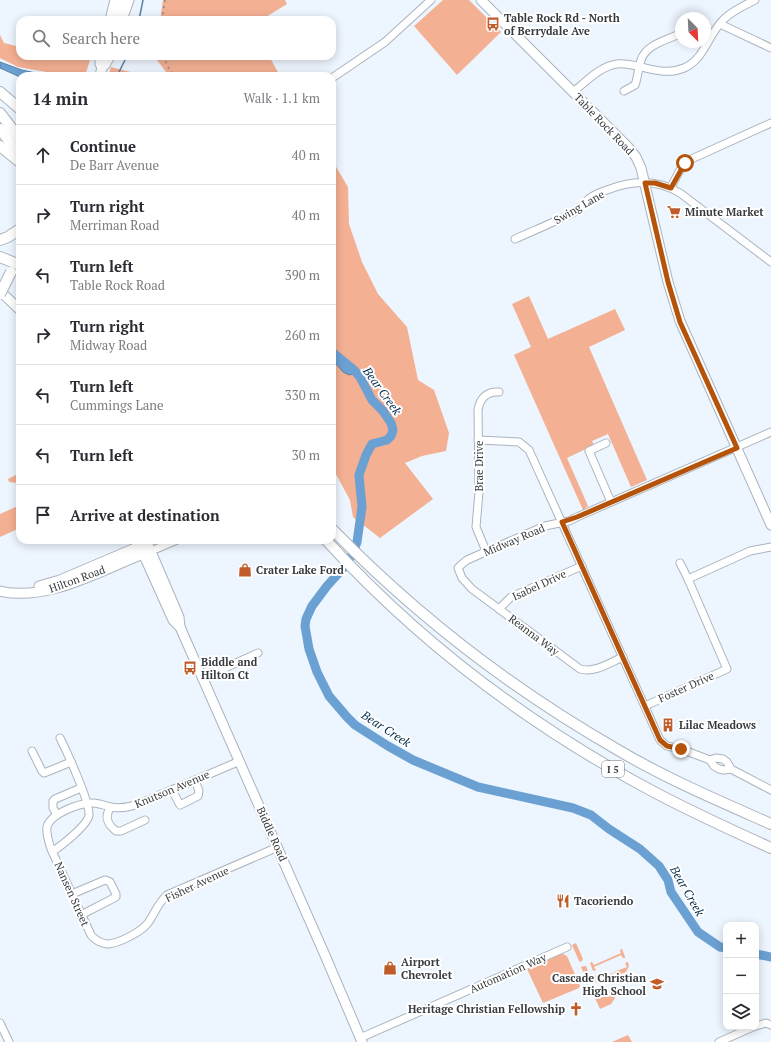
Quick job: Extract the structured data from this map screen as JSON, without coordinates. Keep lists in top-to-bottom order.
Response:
{
  "streets": {
    "highway": ["I 5"],
    "main road": ["Table Rock Road", "Hilton Road", "Biddle Road"],
    "street": [
      "Swing Lane",
      "Brae Drive",
      "Midway Road",
      "Isabel Drive",
      "Reanna Way",
      "Foster Drive",
      "Knutson Avenue",
      "Fisher Avenue",
      "Nansen Street",
      "Automation Way"
    ]
  },
  "crossings": [
    ["Table Rock Road", "Swing Lane"],
    ["Table Rock Road", "Midway Road"],
    ["Brae Drive", "Midway Road"],
    ["Midway Road", "Reanna Way"],
    ["Hilton Road", "Biddle Road"],
    ["Isabel Drive", "Reanna Way"],
    ["Knutson Avenue", "Biddle Road"],
    ["Knutson Avenue", "Nansen Street"],
    ["Biddle Road", "Fisher Avenue"],
    ["Biddle Road", "Automation Way"],
    ["Fisher Avenue", "Nansen Street"]
  ],
  "water": ["Bear Creek"],
  "places": {
    "bus stop": ["Table Rock Rd - North of Berrydale Ave", "Biddle and Hilton Ct"],
    "supermarket": ["Minute Market"],
    "shop": ["Crater Lake Ford", "Airport Chevrolet"],
    "building": ["Lilac Meadows"],
    "restaurant": ["Tacoriendo"],
    "school or university": ["Cascade Christian High School"],
    "church": ["Heritage Christian Fellowship"]
  },
  "north": "bottom right",
  "page": {
    "search": "Search here",
    "heading": ["14 min", "Walk · 1.1 km"],
    "list": [
      ["Continue", "De Barr Avenue", "40 m"],
      ["Turn right", "Merriman Road", "40 m"],
      ["Turn left", "Table Rock Road", "390 m"],
      ["Turn right", "Midway Road", "260 m"],
      ["Turn left", "Cummings Lane", "330 m"],
      ["Turn left", "30 m"],
      "Arrive at destination"
    ],
    "map_buttons": ["+", "−"]
  }
}
